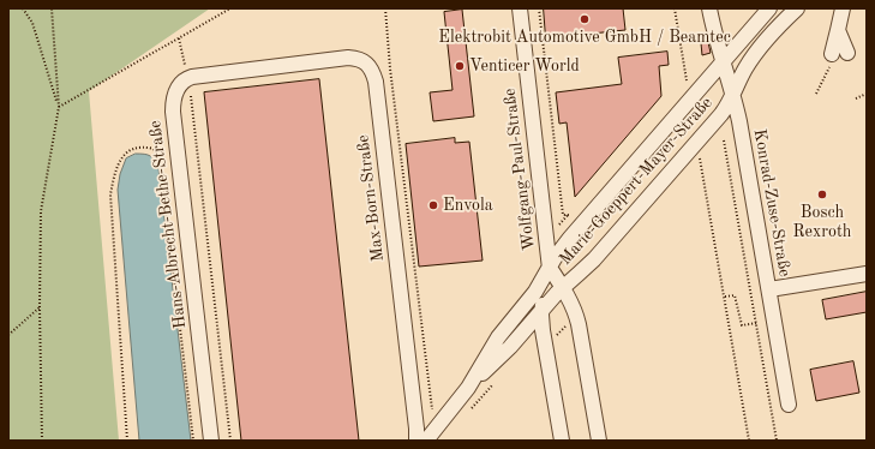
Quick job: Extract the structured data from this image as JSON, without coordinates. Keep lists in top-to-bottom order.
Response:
{
  "streets": {
    "street": [
      "Wolfgang-Paul-Straße",
      "Marie-Goeppert-Mayer-Straße",
      "Max-Born-Straße",
      "Konrad-Zuse-Straße",
      "Hans-Albrecht-Bethe-Straße"
    ]
  },
  "crossings": [
    ["Wolfgang-Paul-Straße", "Marie-Goeppert-Mayer-Straße"],
    ["Marie-Goeppert-Mayer-Straße", "Konrad-Zuse-Straße"],
    ["Max-Born-Straße", "Hans-Albrecht-Bethe-Straße"]
  ],
  "places": [
    "Elektrobit Automotive GmbH / Beamtec",
    "Venticer World",
    "Bosch Rexroth",
    "Envola"
  ]
}
